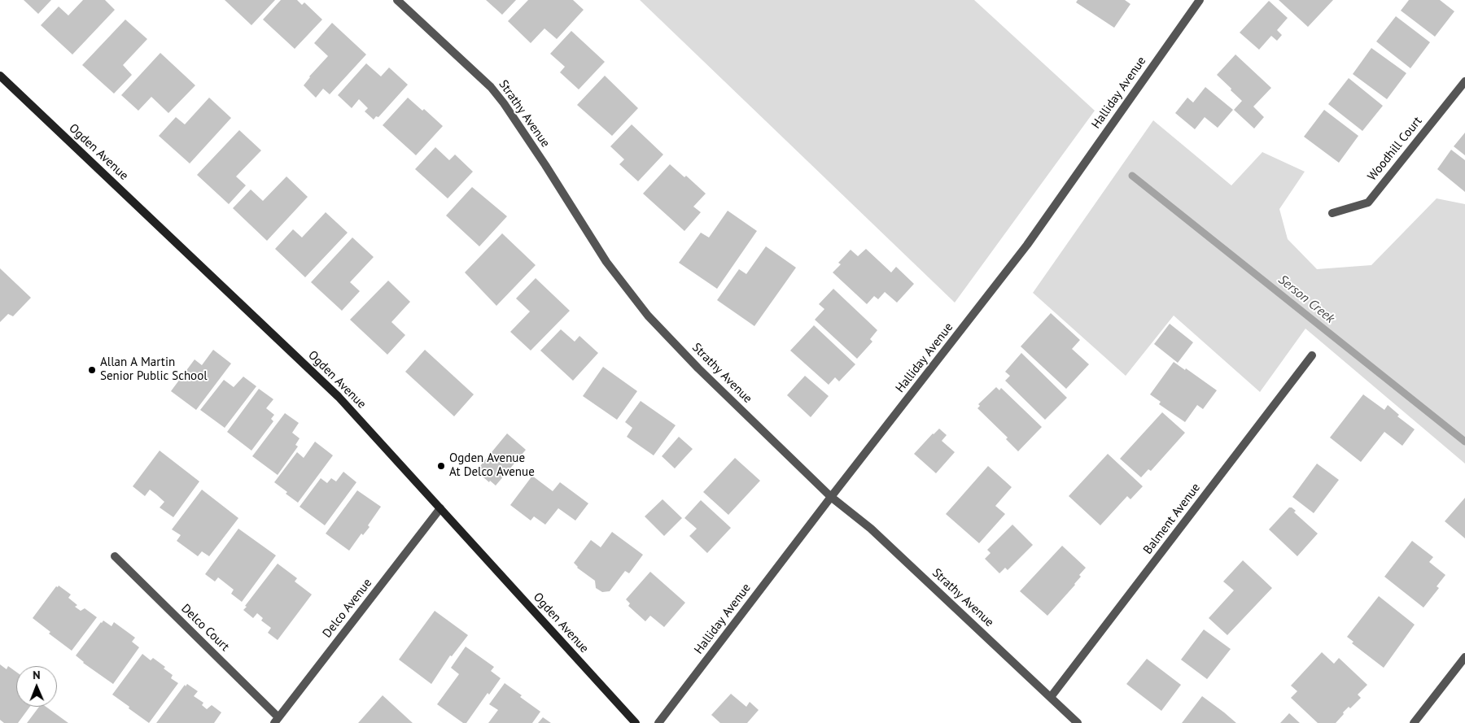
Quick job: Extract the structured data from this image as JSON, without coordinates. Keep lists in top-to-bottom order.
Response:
{
  "streets": {
    "street": [
      "Halliday Avenue",
      "Strathy Avenue",
      "Woodhill Court",
      "Ogden Avenue",
      "Balment Avenue",
      "Delco Avenue",
      "Delco Court"
    ]
  },
  "crossings": [
    ["Halliday Avenue", "Strathy Avenue"],
    ["Strathy Avenue", "Balment Avenue"],
    ["Ogden Avenue", "Delco Avenue"],
    ["Delco Avenue", "Delco Court"]
  ],
  "water": ["Serson Creek"],
  "places": ["Allan A Martin Senior Public School", "Ogden Avenue At Delco Avenue"],
  "north": "top"
}
